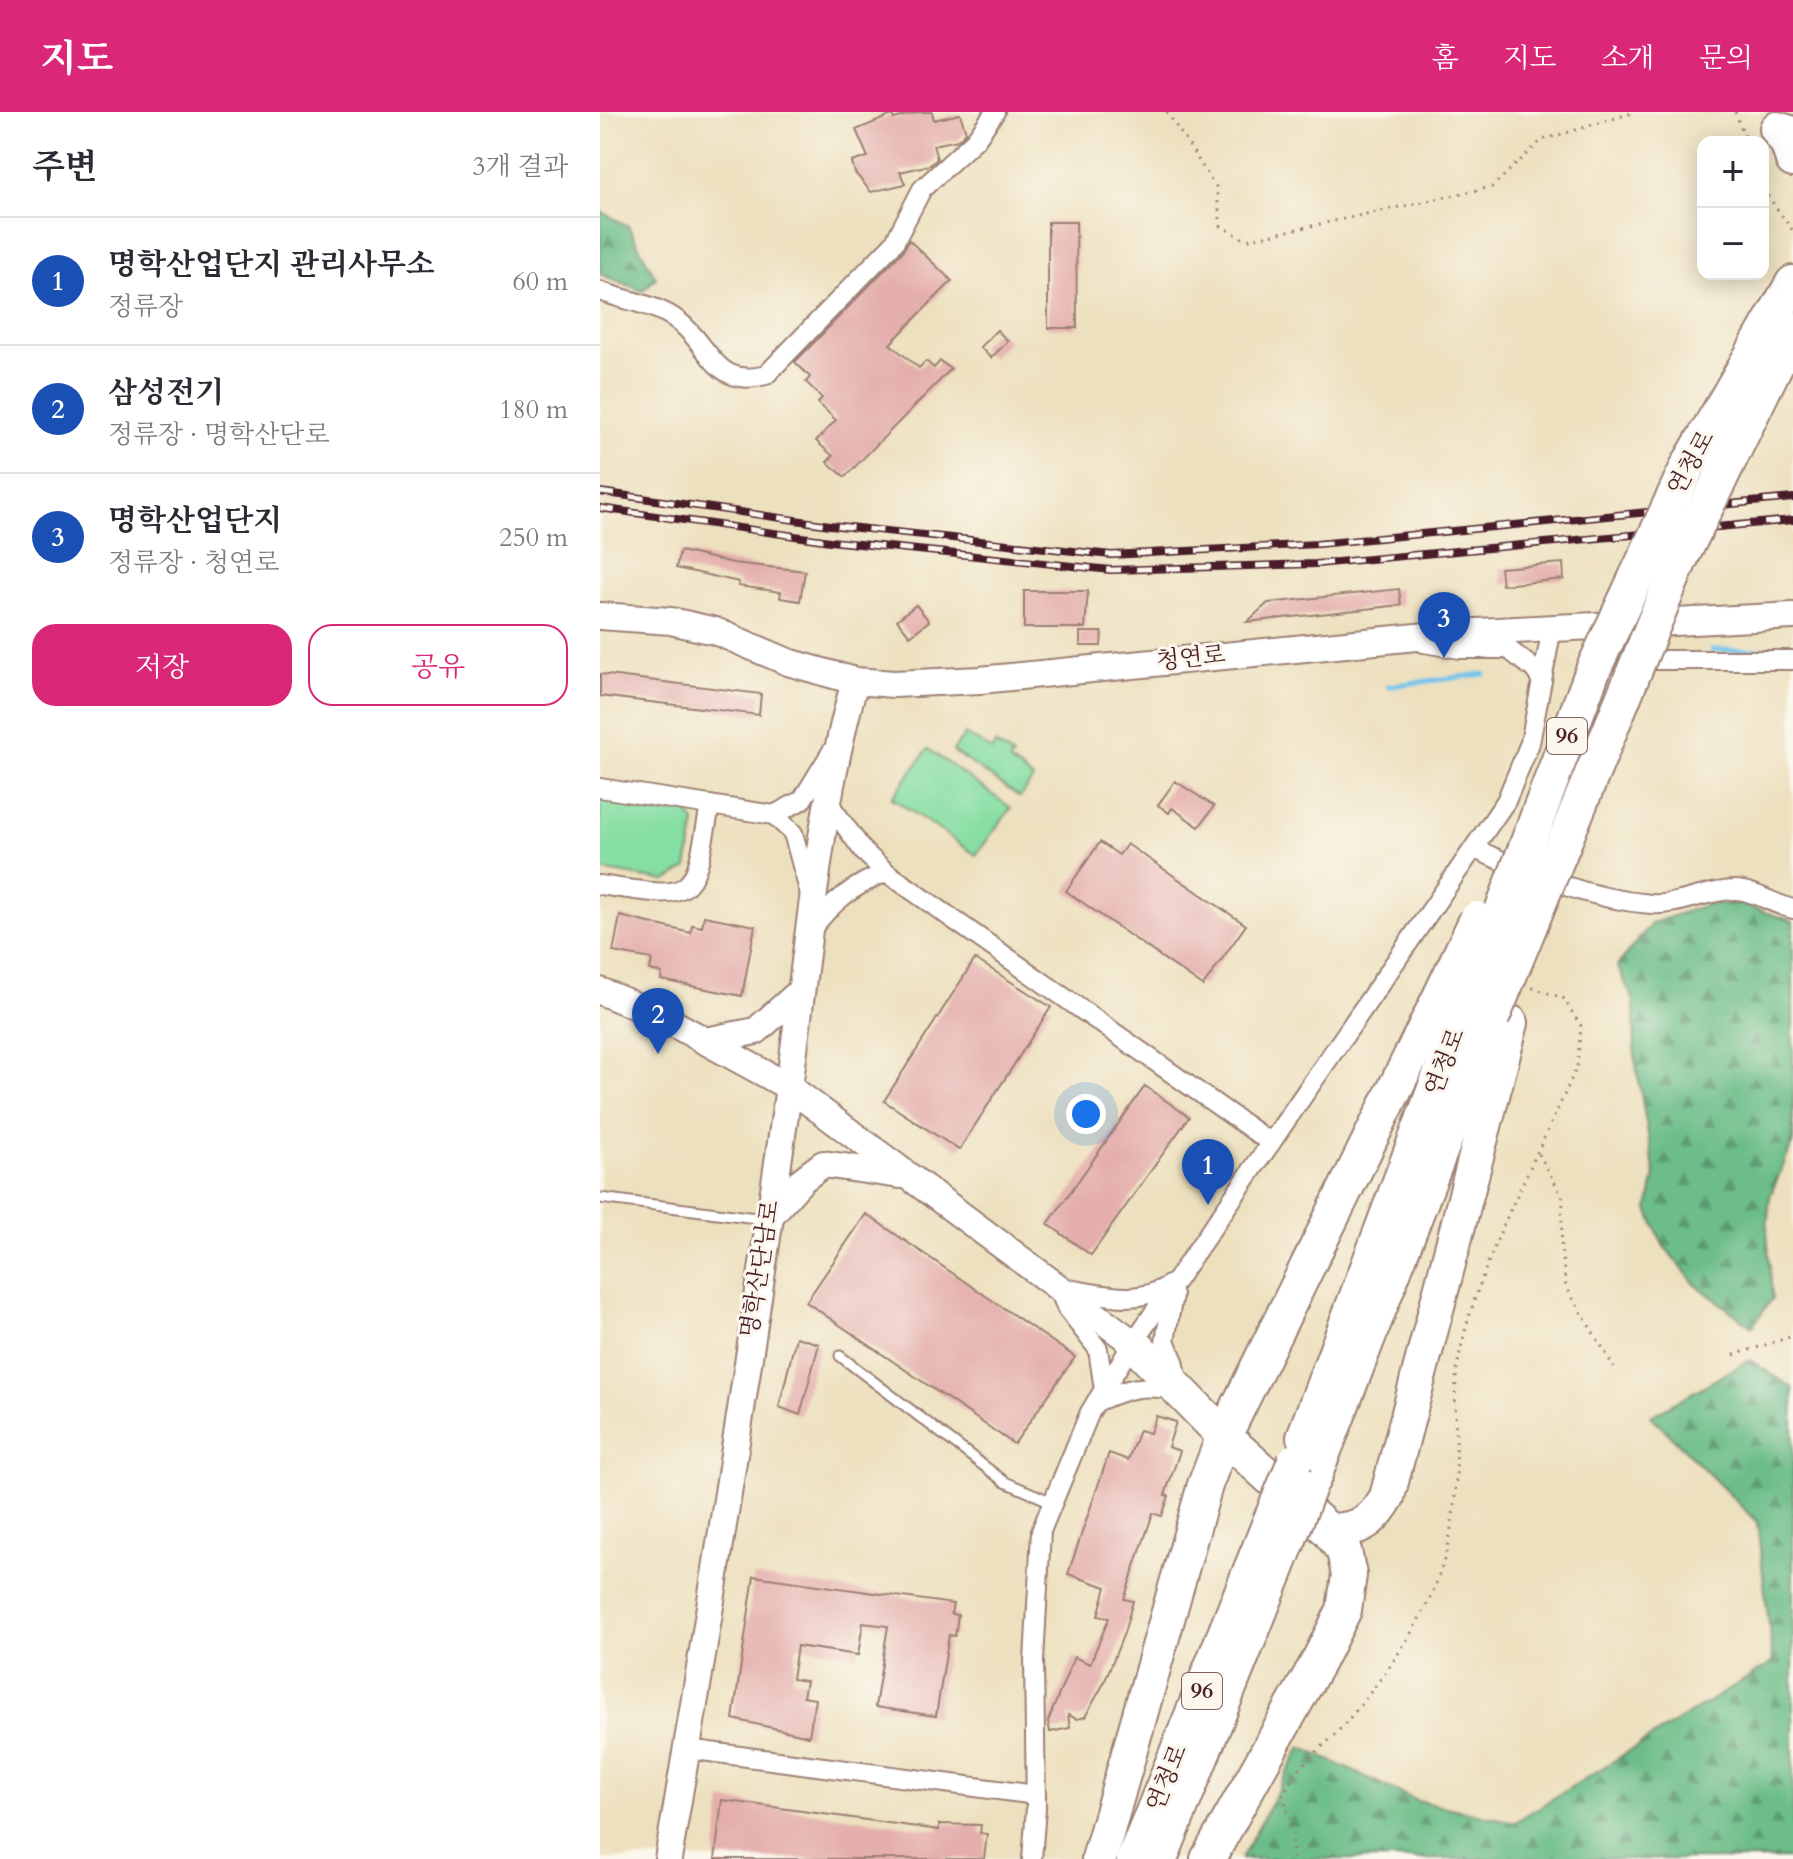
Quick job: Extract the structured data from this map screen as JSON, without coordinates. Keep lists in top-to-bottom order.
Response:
{
  "streets": {
    "highway": ["연청로", "96"],
    "street": ["청연로", "명학산단남로"]
  },
  "crossings": [
    ["청연로", "명학산단남로"]
  ],
  "page": {
    "header": "지도",
    "nav": [
      "홈",
      "지도",
      "소개",
      "문의"
    ],
    "heading": ["주변", "3개 결과"],
    "map_buttons": ["+", "−"],
    "list": [
      {
        "mark": "1",
        "name": "명학산업단지 관리사무소",
        "note": "정류장",
        "value": "60 m"
      },
      {
        "mark": "2",
        "name": "삼성전기",
        "note": "정류장 · 명학산단로",
        "value": "180 m"
      },
      {
        "mark": "3",
        "name": "명학산업단지",
        "note": "정류장 · 청연로",
        "value": "250 m"
      }
    ],
    "pins": ["3", "2", "1"],
    "buttons": ["저장", "공유"]
  }
}
